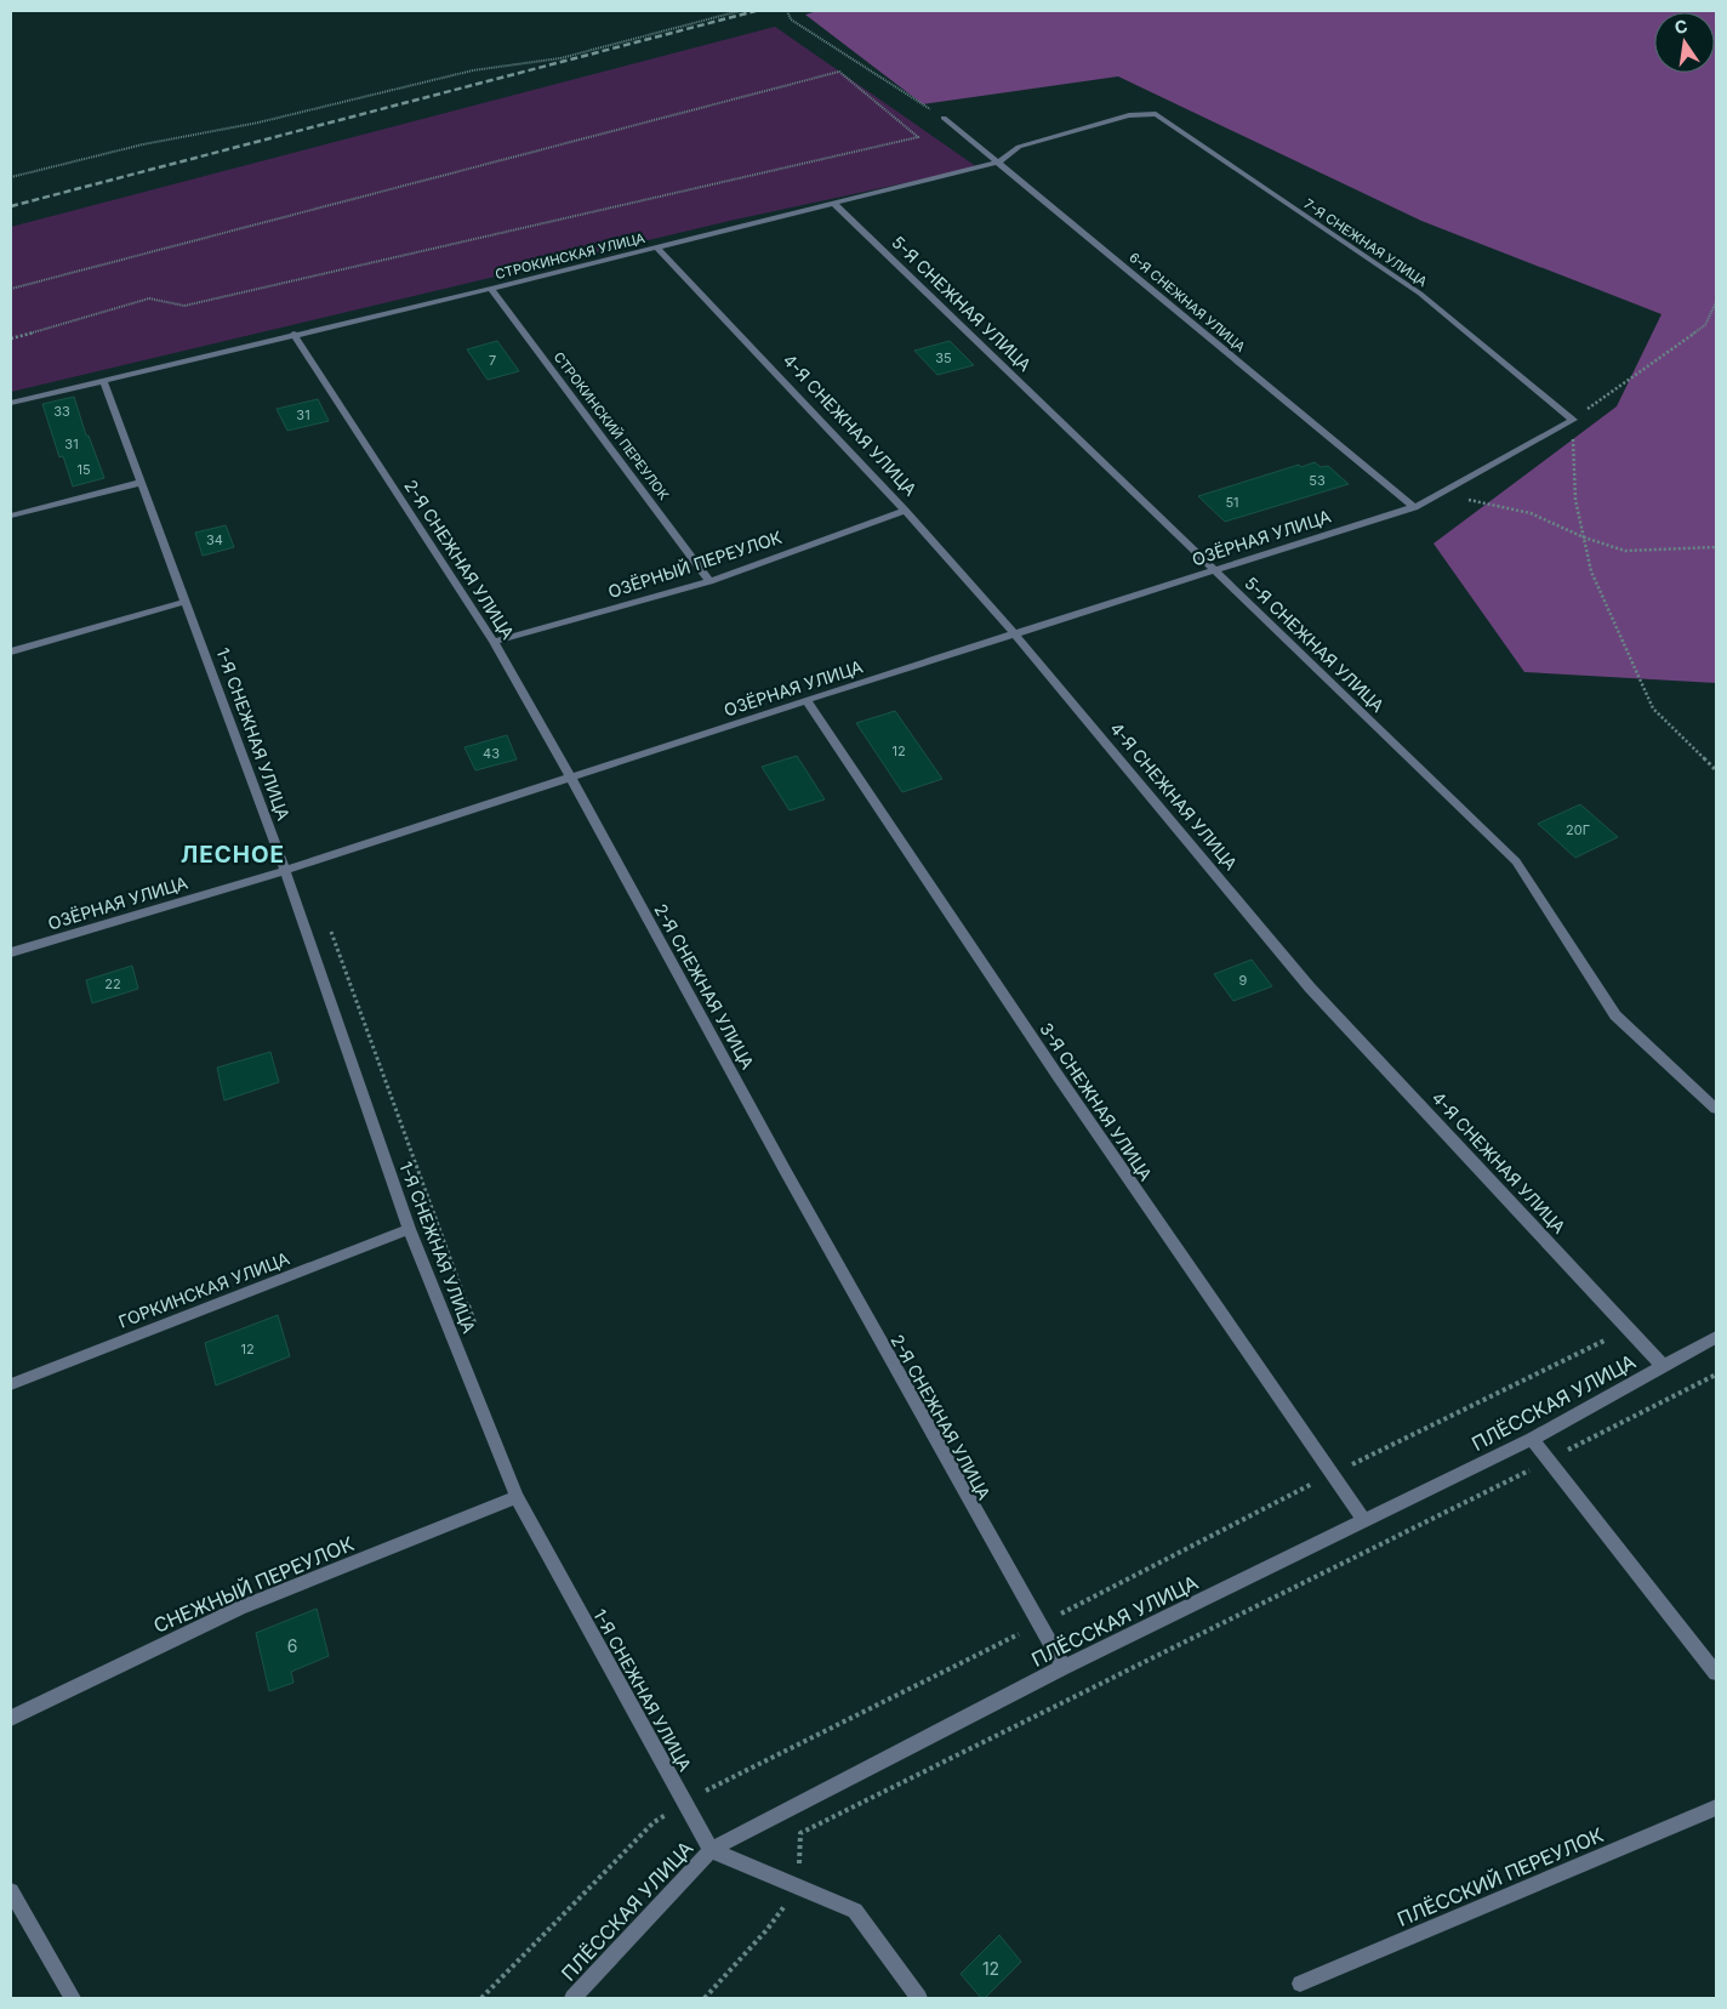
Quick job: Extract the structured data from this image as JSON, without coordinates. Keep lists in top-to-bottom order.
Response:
{
  "streets": {
    "street": [
      "7-Я СНЕЖНАЯ УЛИЦА",
      "СТРОКИНСКАЯ УЛИЦА",
      "6-Я СНЕЖНАЯ УЛИЦА",
      "5-Я СНЕЖНАЯ УЛИЦА",
      "4-Я СНЕЖНАЯ УЛИЦА",
      "СТРОКИНСКИЙ ПЕРЕУЛОК",
      "ОЗЁРНАЯ УЛИЦА",
      "2-Я СНЕЖНАЯ УЛИЦА",
      "ОЗЁРНЫЙ ПЕРЕУЛОК",
      "1-Я СНЕЖНАЯ УЛИЦА",
      "3-Я СНЕЖНАЯ УЛИЦА",
      "ГОРКИНСКАЯ УЛИЦА",
      "ПЛЁССКАЯ УЛИЦА",
      "СНЕЖНЫЙ ПЕРЕУЛОК",
      "ПЛЁССКИЙ ПЕРЕУЛОК"
    ]
  },
  "crossings": [
    ["7-Я СНЕЖНАЯ УЛИЦА", "СТРОКИНСКАЯ УЛИЦА"],
    ["7-Я СНЕЖНАЯ УЛИЦА", "ОЗЁРНАЯ УЛИЦА"],
    ["СТРОКИНСКАЯ УЛИЦА", "6-Я СНЕЖНАЯ УЛИЦА"],
    ["СТРОКИНСКАЯ УЛИЦА", "5-Я СНЕЖНАЯ УЛИЦА"],
    ["СТРОКИНСКАЯ УЛИЦА", "4-Я СНЕЖНАЯ УЛИЦА"],
    ["СТРОКИНСКАЯ УЛИЦА", "СТРОКИНСКИЙ ПЕРЕУЛОК"],
    ["СТРОКИНСКАЯ УЛИЦА", "2-Я СНЕЖНАЯ УЛИЦА"],
    ["СТРОКИНСКАЯ УЛИЦА", "1-Я СНЕЖНАЯ УЛИЦА"],
    ["6-Я СНЕЖНАЯ УЛИЦА", "ОЗЁРНАЯ УЛИЦА"],
    ["5-Я СНЕЖНАЯ УЛИЦА", "ОЗЁРНАЯ УЛИЦА"],
    ["4-Я СНЕЖНАЯ УЛИЦА", "ОЗЁРНАЯ УЛИЦА"],
    ["4-Я СНЕЖНАЯ УЛИЦА", "ОЗЁРНЫЙ ПЕРЕУЛОК"],
    ["4-Я СНЕЖНАЯ УЛИЦА", "ПЛЁССКАЯ УЛИЦА"],
    ["СТРОКИНСКИЙ ПЕРЕУЛОК", "ОЗЁРНЫЙ ПЕРЕУЛОК"],
    ["ОЗЁРНАЯ УЛИЦА", "2-Я СНЕЖНАЯ УЛИЦА"],
    ["ОЗЁРНАЯ УЛИЦА", "1-Я СНЕЖНАЯ УЛИЦА"],
    ["ОЗЁРНАЯ УЛИЦА", "3-Я СНЕЖНАЯ УЛИЦА"],
    ["2-Я СНЕЖНАЯ УЛИЦА", "ОЗЁРНЫЙ ПЕРЕУЛОК"],
    ["2-Я СНЕЖНАЯ УЛИЦА", "ПЛЁССКАЯ УЛИЦА"],
    ["1-Я СНЕЖНАЯ УЛИЦА", "ГОРКИНСКАЯ УЛИЦА"],
    ["1-Я СНЕЖНАЯ УЛИЦА", "ПЛЁССКАЯ УЛИЦА"],
    ["1-Я СНЕЖНАЯ УЛИЦА", "СНЕЖНЫЙ ПЕРЕУЛОК"],
    ["3-Я СНЕЖНАЯ УЛИЦА", "ПЛЁССКАЯ УЛИЦА"]
  ],
  "districts": ["ЛЕСНОЕ"],
  "house_numbers": [
    "35",
    "7",
    "33",
    "31",
    "31",
    "15",
    "53",
    "51",
    "34",
    "12",
    "43",
    "20Г",
    "9",
    "22",
    "12",
    "6",
    "12"
  ],
  "north": "top"
}
